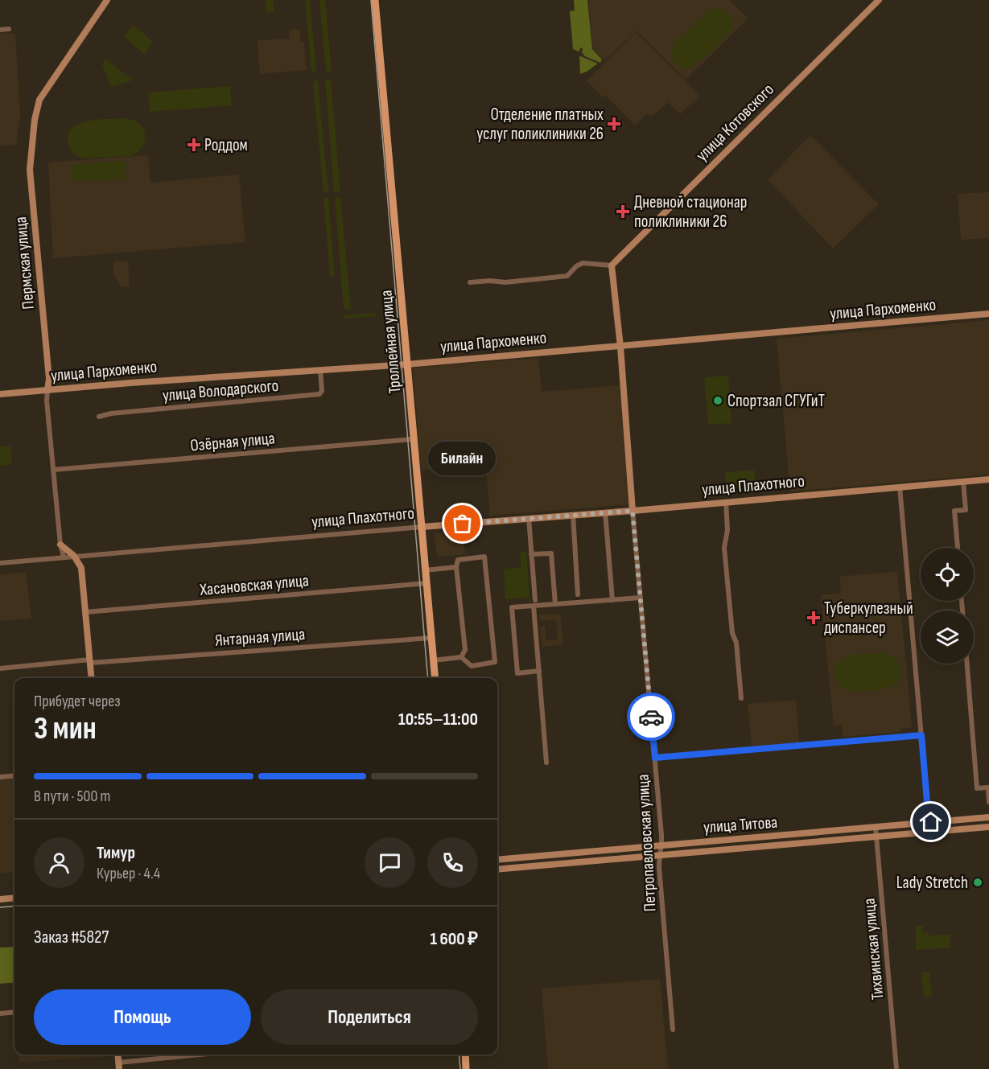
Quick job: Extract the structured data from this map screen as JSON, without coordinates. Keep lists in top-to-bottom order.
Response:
{
  "streets": {
    "main road": ["Троллейная улица"],
    "street": [
      "улица Котовского",
      "Пермская улица",
      "улица Пархоменко",
      "улица Володарского",
      "Озёрная улица",
      "улица Плахотного",
      "Хасановская улица",
      "Янтарная улица",
      "улица Титова",
      "Петропавловская улица",
      "Тихвинская улица"
    ]
  },
  "crossings": [
    ["Пермская улица", "улица Пархоменко"],
    ["Пермская улица", "Озёрная улица"],
    ["Пермская улица", "улица Плахотного"],
    ["улица Пархоменко", "Троллейная улица"],
    ["улица Пархоменко", "улица Володарского"],
    ["Троллейная улица", "Озёрная улица"],
    ["Троллейная улица", "улица Плахотного"],
    ["Троллейная улица", "Хасановская улица"],
    ["Троллейная улица", "Янтарная улица"],
    ["улица Плахотного", "Петропавловская улица"],
    ["улица Титова", "Петропавловская улица"],
    ["улица Титова", "Тихвинская улица"]
  ],
  "places": {
    "health": [
      "Отделение платных услуг поликлиники 26",
      "Роддом",
      "Дневной стационар поликлиники 26",
      "Туберкулезный диспансер"
    ],
    "other": ["Спортзал СГУГиТ", "Билайн", "Lady Stretch"]
  },
  "page": {
    "bubble": "Билайн",
    "heading": ["3 мин", "Прибудет через", "10:55–11:00"],
    "panel": [
      "Тимур",
      "Курьер · 4.4",
      "Заказ #5827",
      "1 600 ₽"
    ],
    "bar": "В пути · 500 m",
    "buttons": ["Помощь", "Поделиться"]
  }
}
